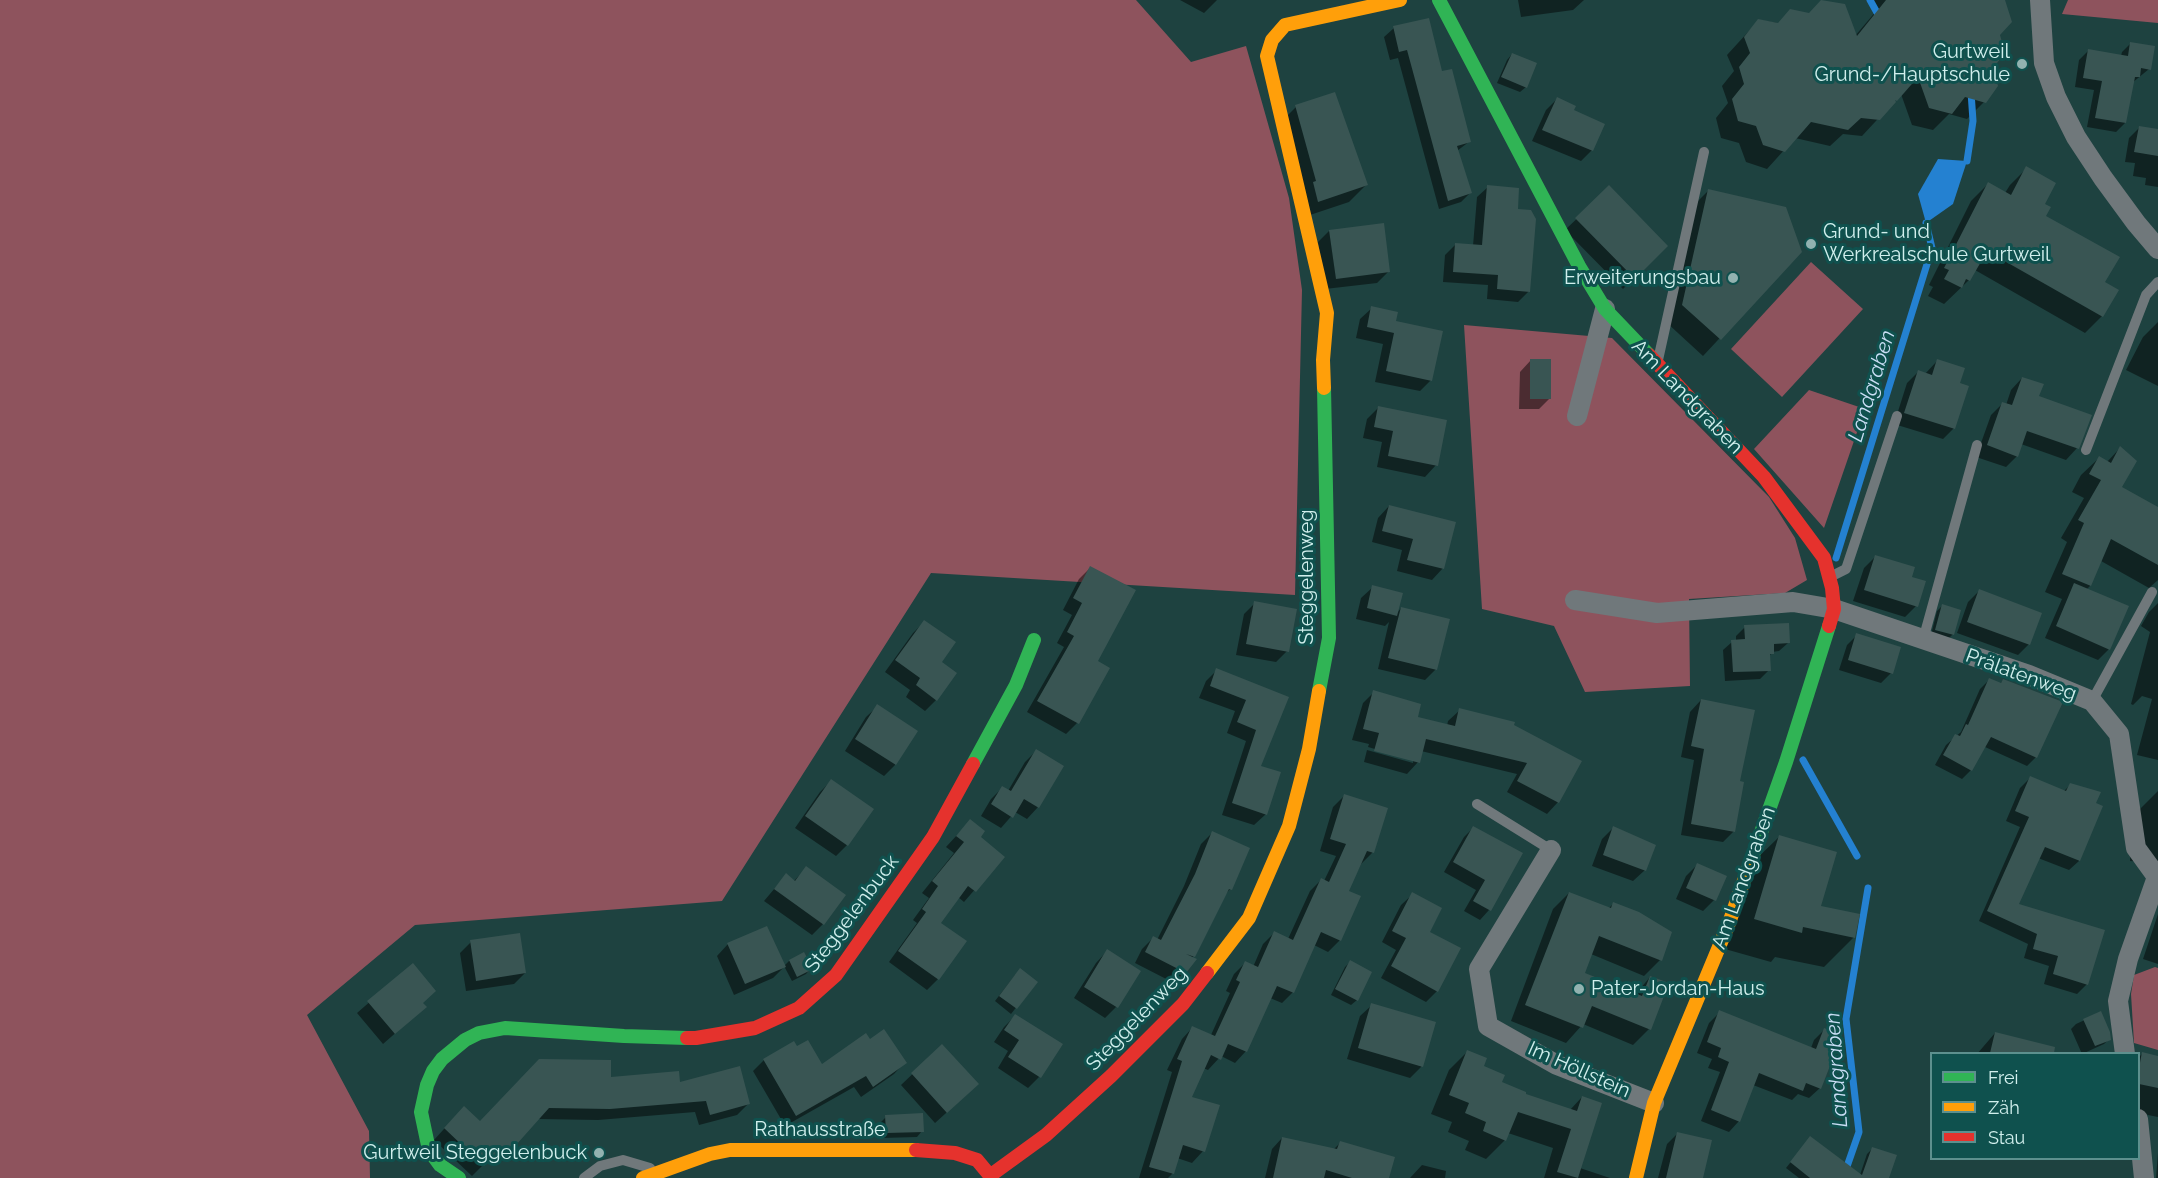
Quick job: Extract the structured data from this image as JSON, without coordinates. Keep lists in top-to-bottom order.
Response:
{
  "streets": {
    "street": [
      "Am Landgraben",
      "Steggelenweg",
      "Prälatenweg",
      "Steggelenbuck",
      "Im Höllstein",
      "Rathausstraße"
    ]
  },
  "crossings": [
    ["Am Landgraben", "Prälatenweg"],
    ["Am Landgraben", "Im Höllstein"],
    ["Steggelenweg", "Rathausstraße"]
  ],
  "water": ["Landgraben"],
  "places": [
    "Gurtweil Grund-/Hauptschule",
    "Grund- und Werkrealschule Gurtweil",
    "Erweiterungsbau",
    "Pater-Jordan-Haus",
    "Gurtweil Steggelenbuck"
  ],
  "legend": ["Frei", "Zäh", "Stau"]
}
